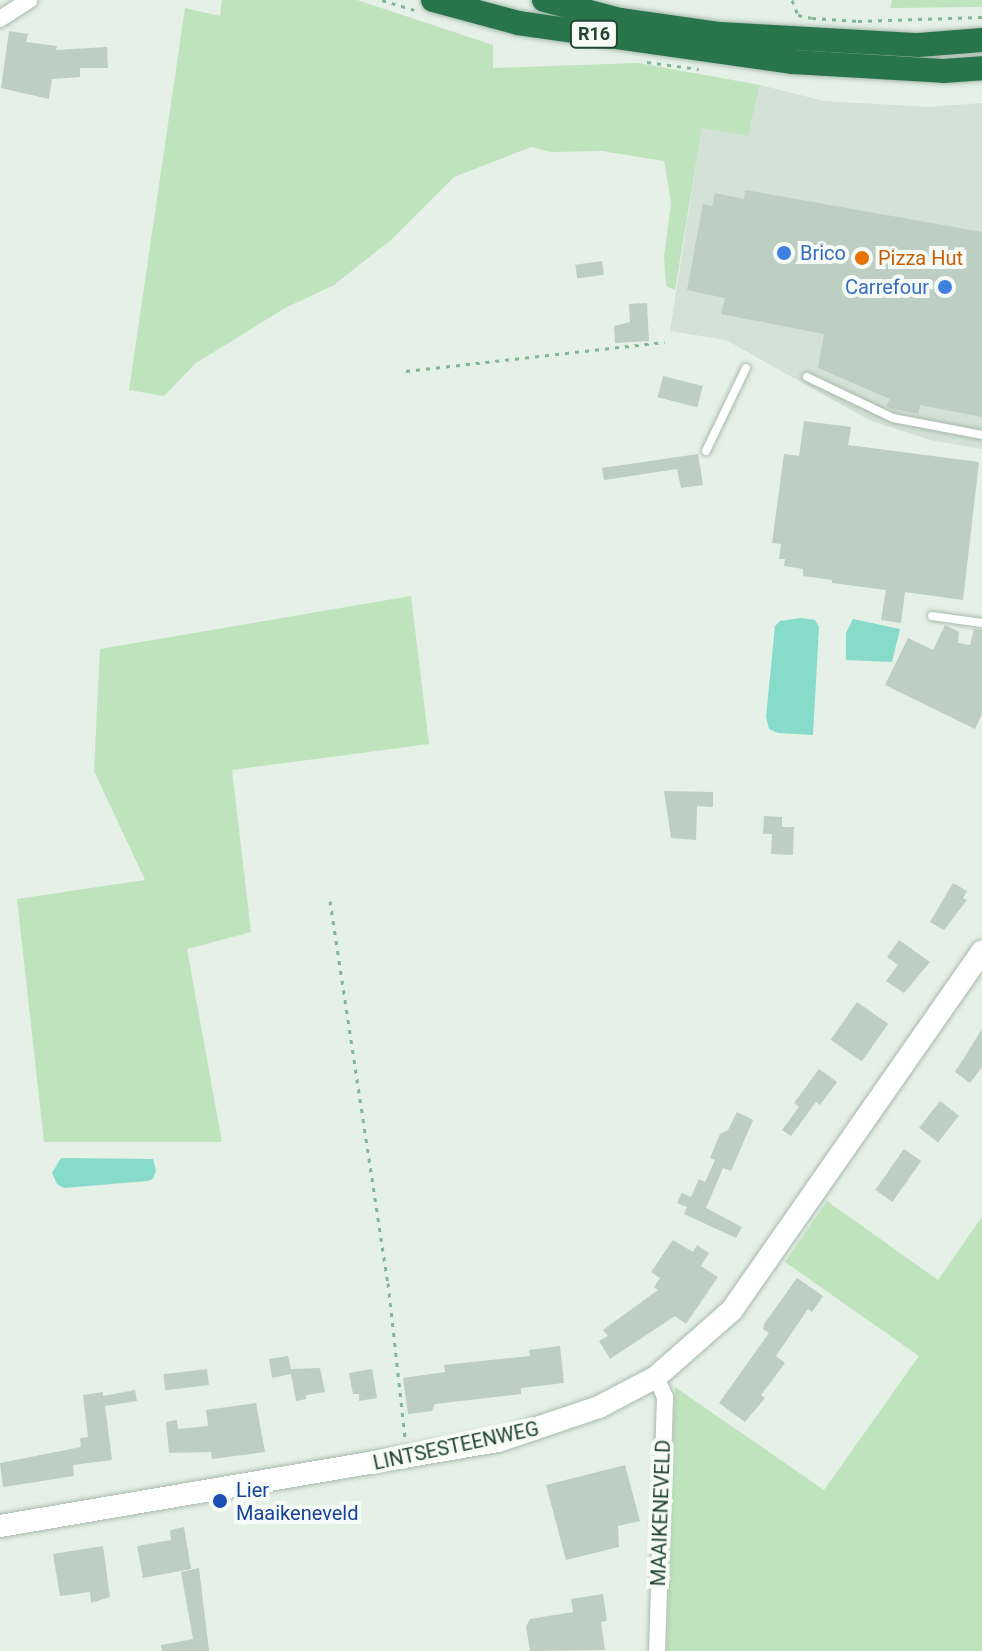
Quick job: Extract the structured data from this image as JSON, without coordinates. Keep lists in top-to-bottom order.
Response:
{
  "streets": {
    "highway": ["R16"],
    "street": ["LINTSESTEENWEG", "MAAIKENEVELD"]
  },
  "crossings": [
    ["LINTSESTEENWEG", "MAAIKENEVELD"]
  ],
  "places": [
    "Brico",
    "Pizza Hut",
    "Carrefour",
    "Lier Maaikeneveld"
  ]
}
